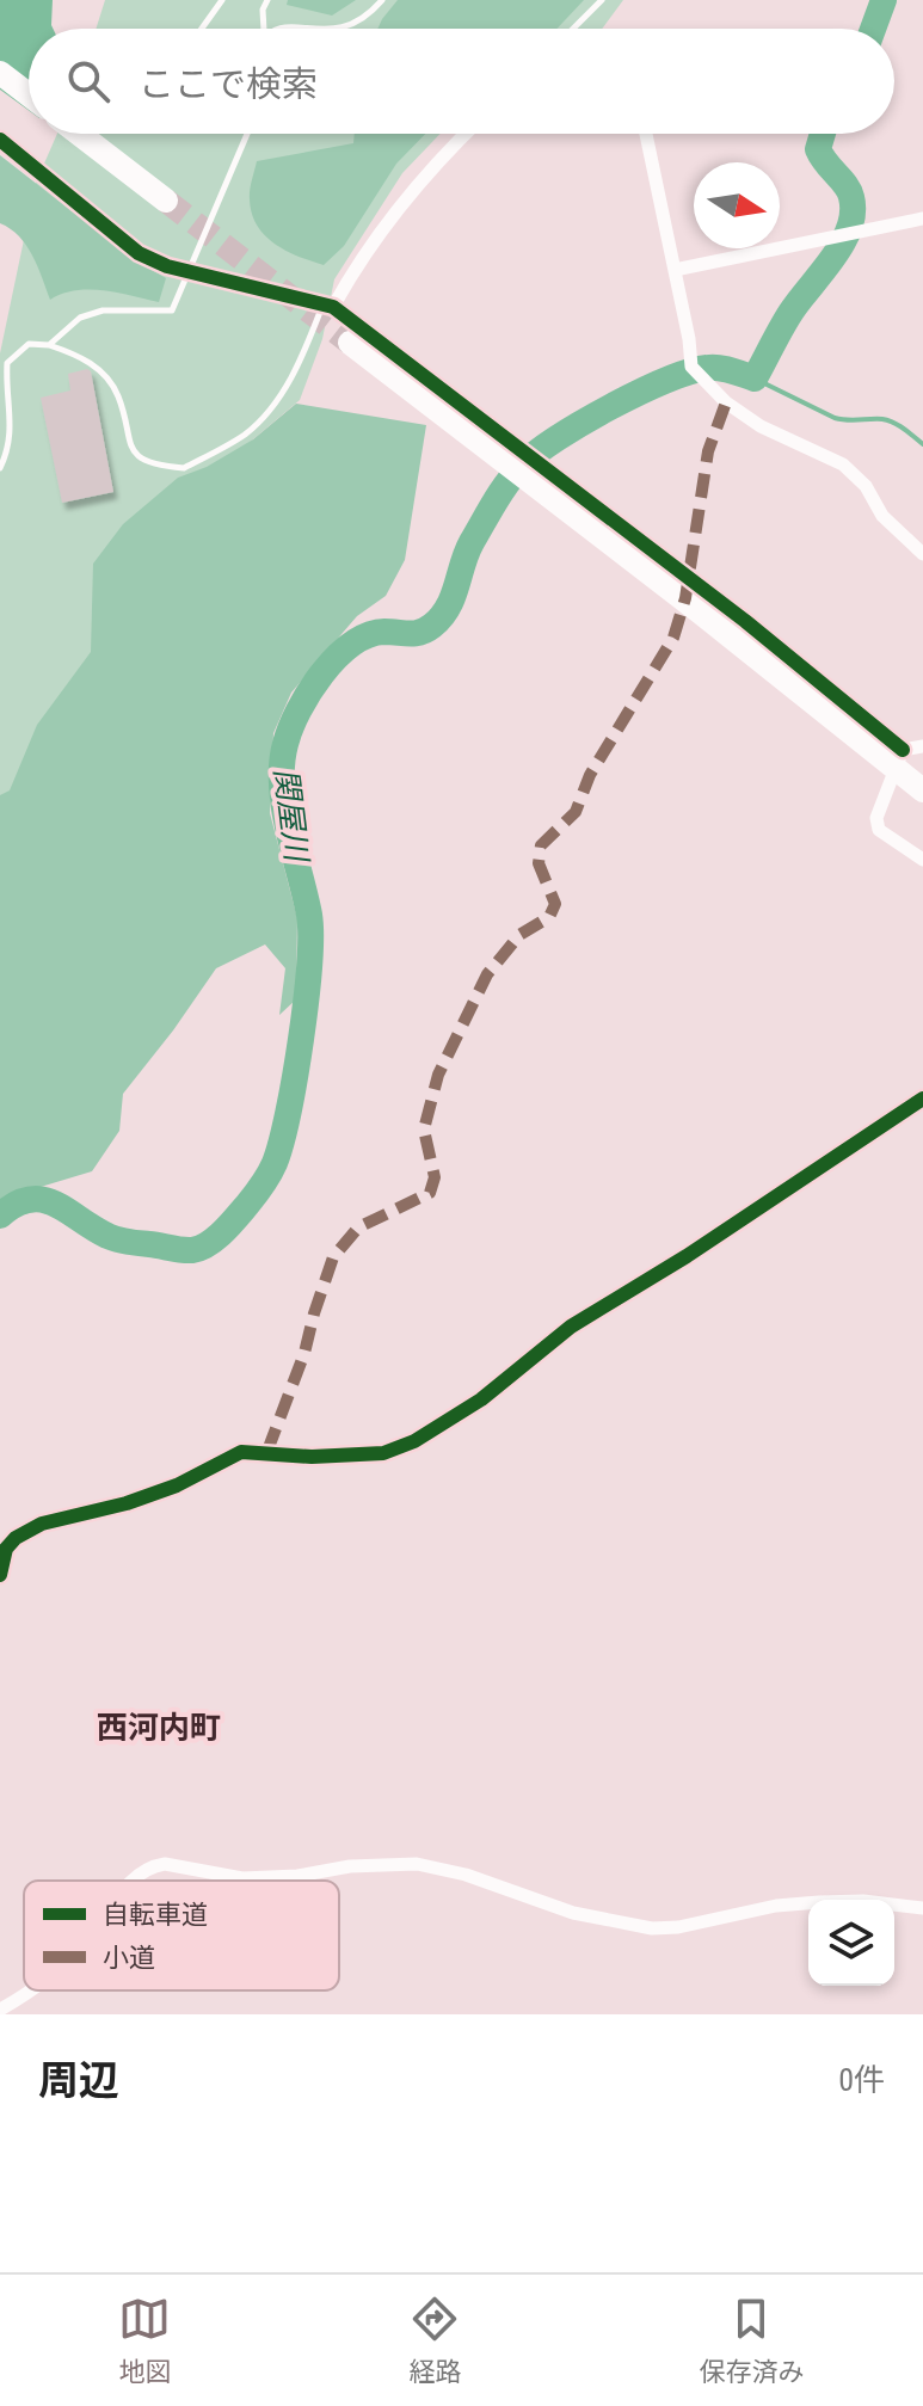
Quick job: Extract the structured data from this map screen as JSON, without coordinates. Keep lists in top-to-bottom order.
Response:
{
  "districts": ["西河内町"],
  "water": ["関屋川"],
  "legend": ["自転車道", "小道"],
  "north": "right",
  "page": {
    "search": "ここで検索",
    "heading": ["周辺", "0件"],
    "nav": ["地図", "経路", "保存済み"]
  }
}
